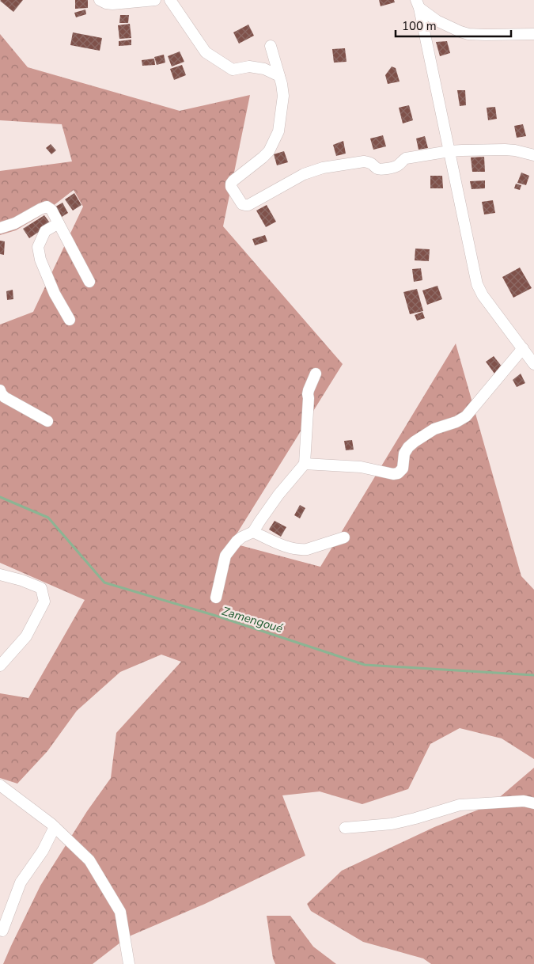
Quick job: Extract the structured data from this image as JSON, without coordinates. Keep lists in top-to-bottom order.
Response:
{
  "water": ["Zamengoué"],
  "scale_bar": "100 m"
}
